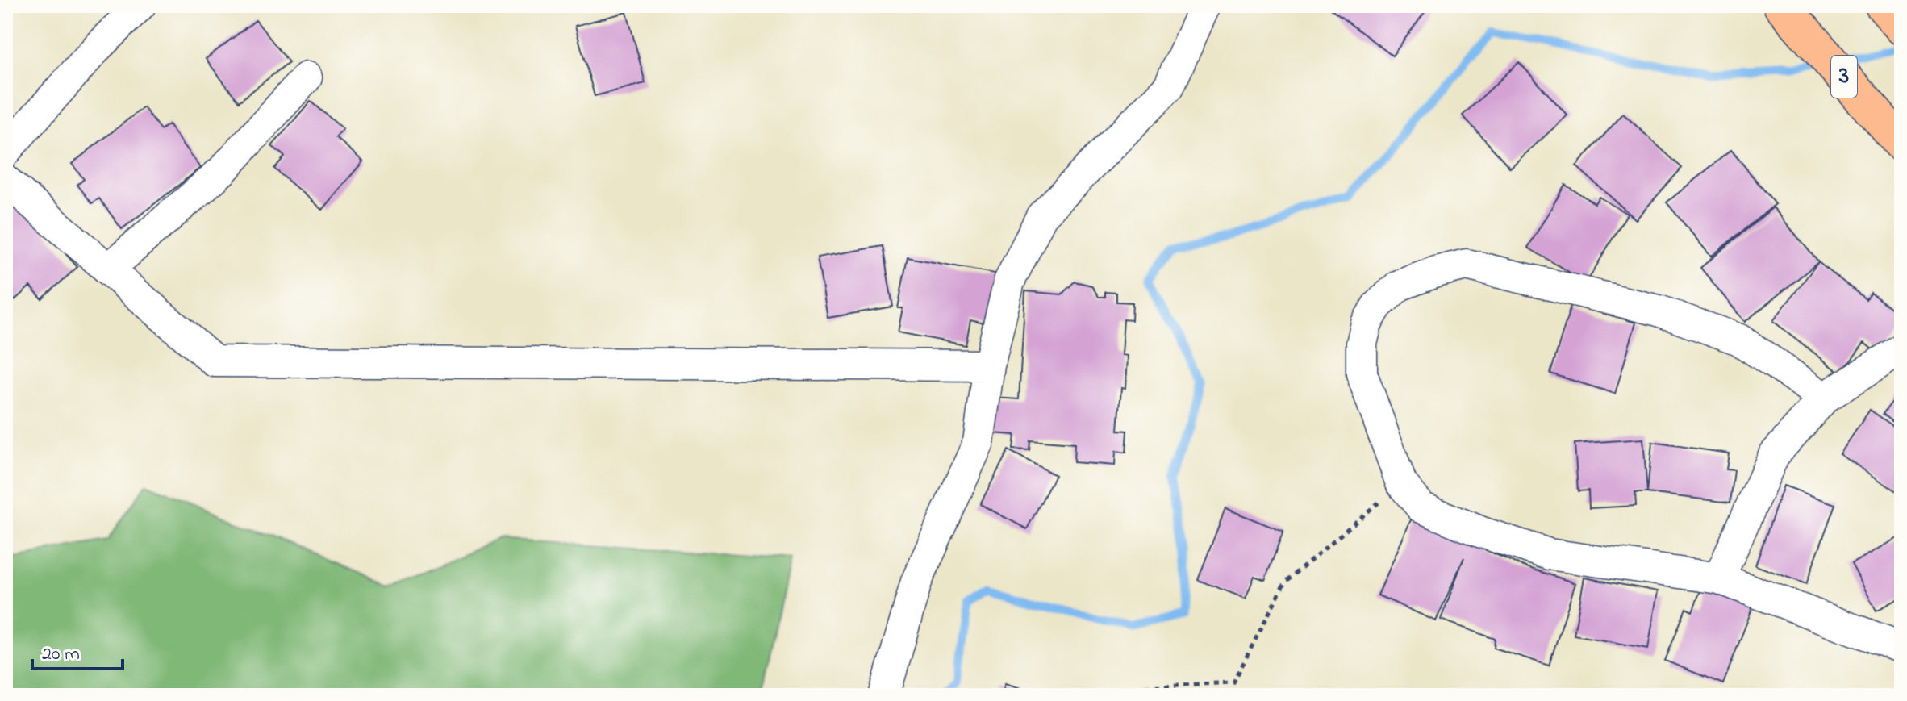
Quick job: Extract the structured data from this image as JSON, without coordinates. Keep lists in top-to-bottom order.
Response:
{
  "streets": {
    "main road": ["3"]
  },
  "scale_bar": "20 m"
}
